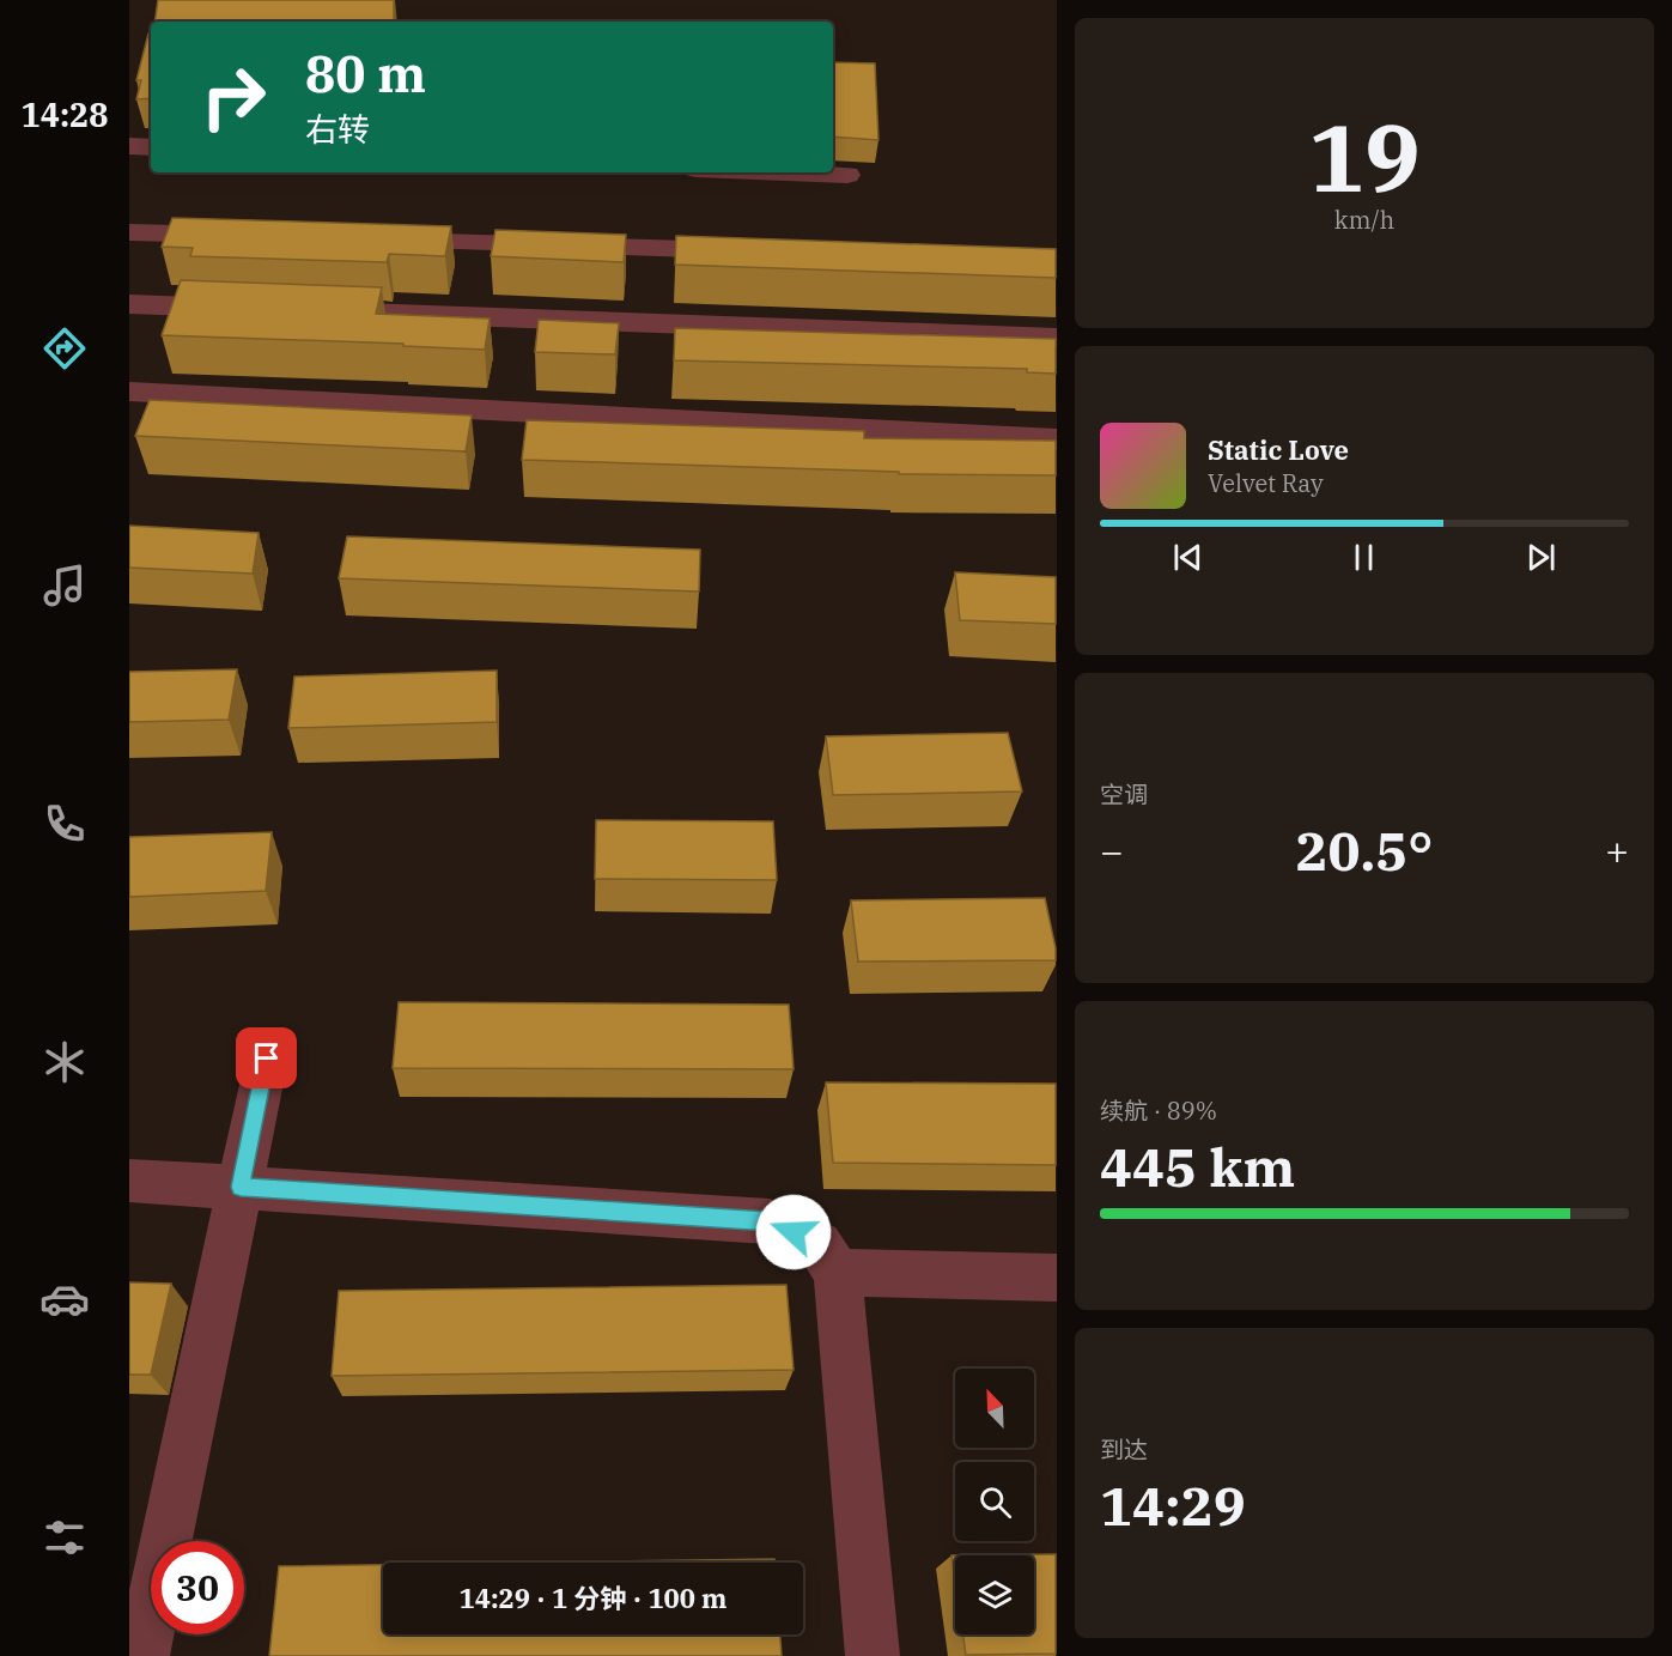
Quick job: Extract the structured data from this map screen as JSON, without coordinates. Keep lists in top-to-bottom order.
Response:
{
  "north": "top left",
  "page": {
    "tabs": "14:28",
    "tile": [
      ["19", "km/h"],
      "空调",
      ["续航 · 89%", "445 km"],
      ["到达", "14:29"]
    ],
    "turn": ["80 m", "右转"],
    "song": ["Static Love", "Velvet Ray"],
    "heat": ["−", "20.5°", "+"],
    "limit": "30",
    "trip": "14:29 · 1 分钟 · 100 m"
  }
}
